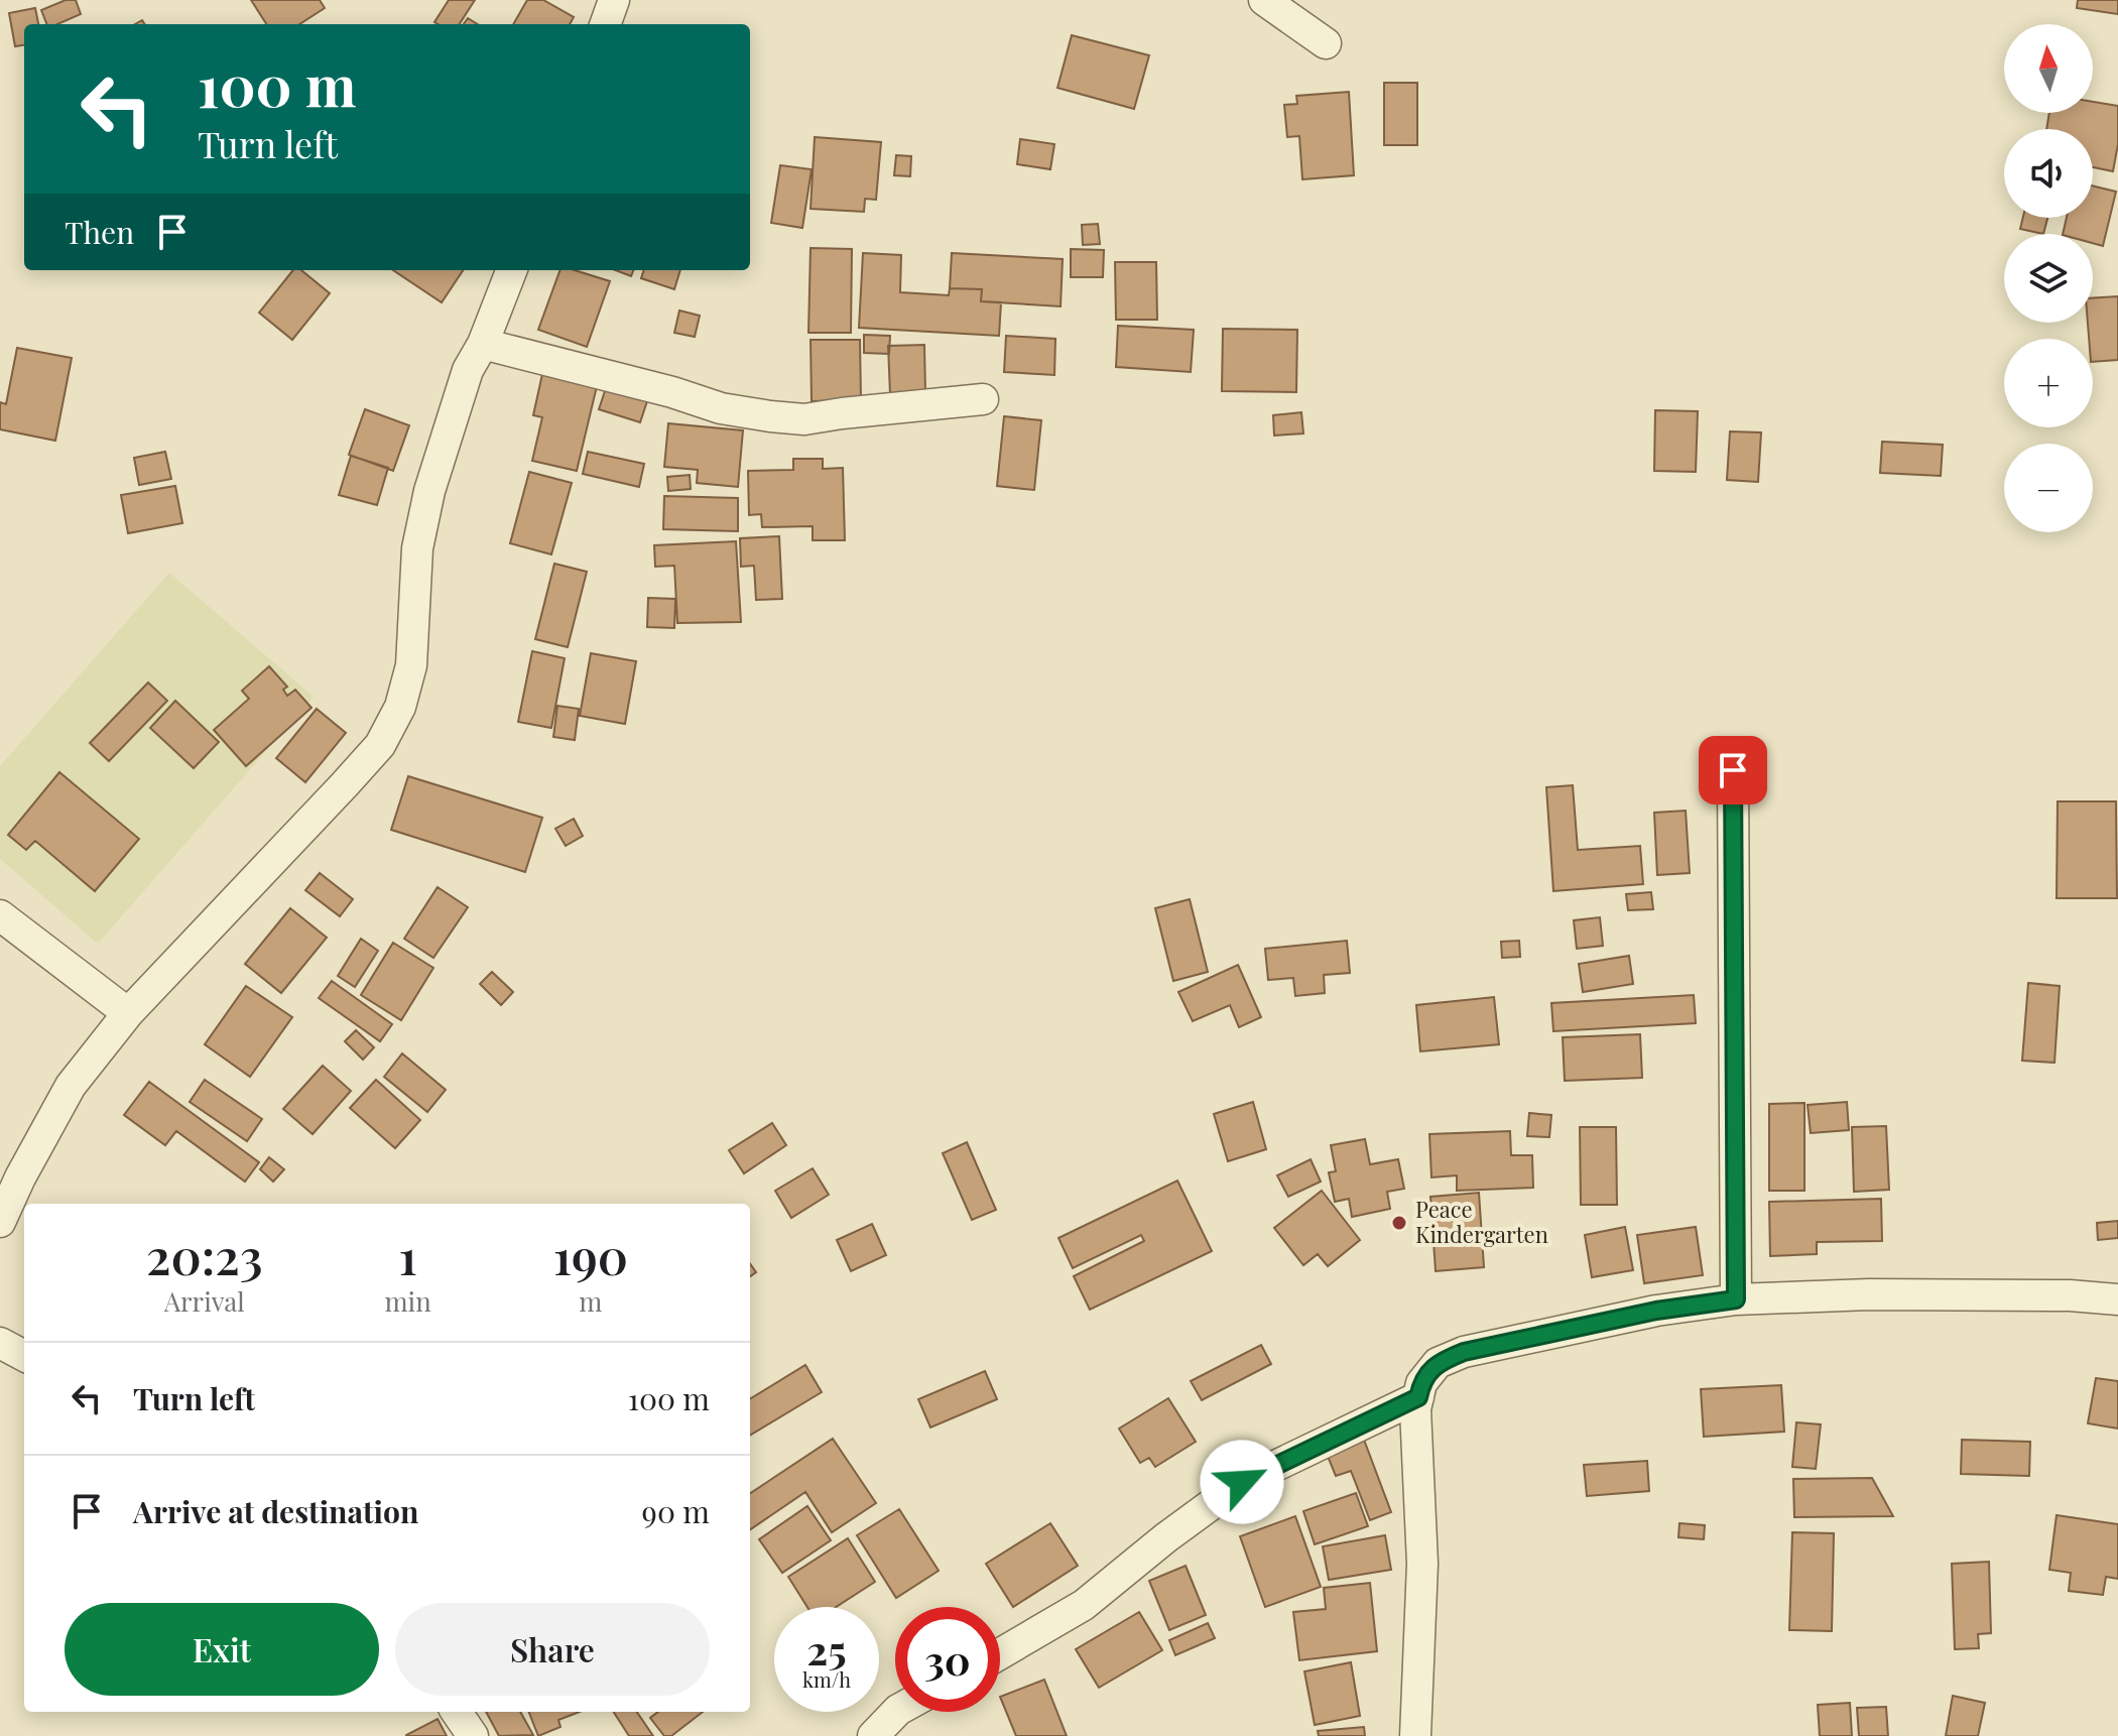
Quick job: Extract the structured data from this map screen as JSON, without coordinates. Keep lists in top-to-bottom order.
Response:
{
  "places": ["Peace Kindergarten"],
  "north": "top",
  "page": {
    "map_buttons": ["+", "−"],
    "turn": ["100 m", "Turn left"],
    "then": "Then",
    "eta": [
      "20:23",
      "Arrival",
      "1",
      "min",
      "190",
      "m"
    ],
    "list": [
      {
        "name": "Turn left",
        "value": "100 m"
      },
      {
        "name": "Arrive at destination",
        "value": "90 m"
      }
    ],
    "buttons": ["Exit", "Share"],
    "speed": "25 km/h",
    "limit": "30"
  }
}
